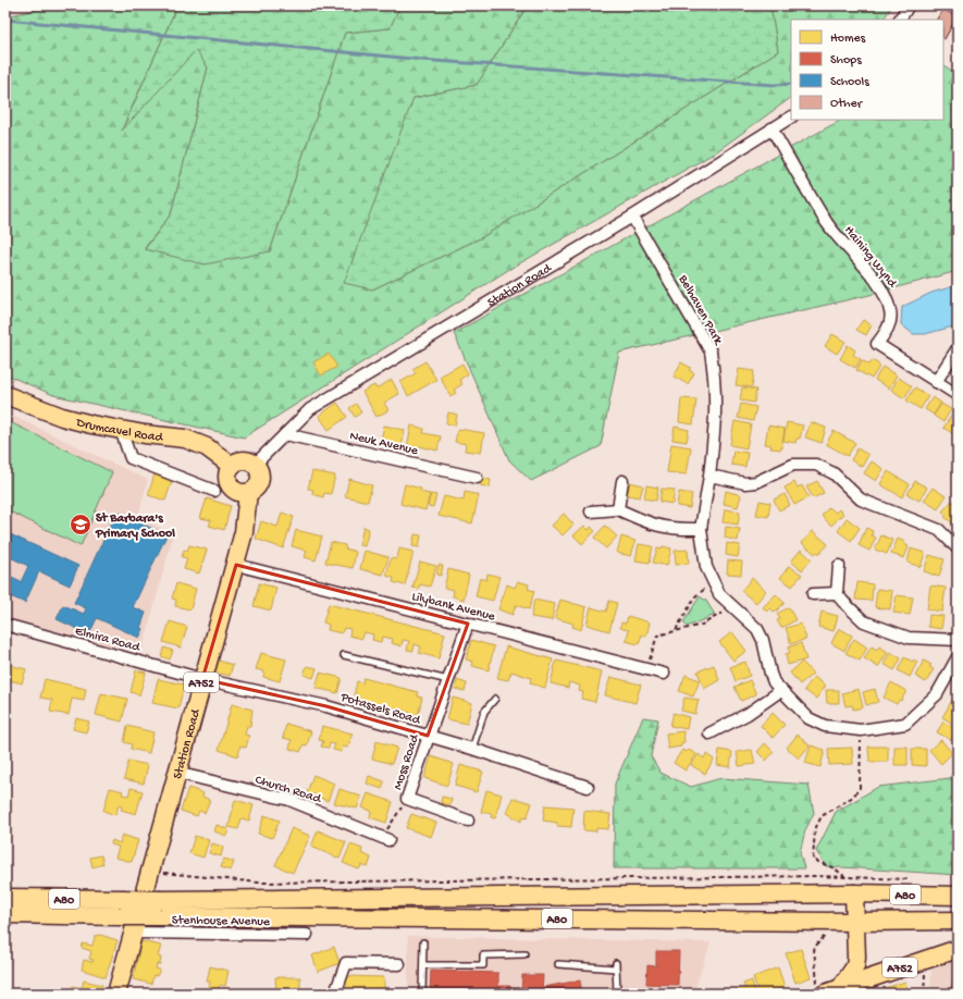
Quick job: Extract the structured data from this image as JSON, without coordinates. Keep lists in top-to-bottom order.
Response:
{
  "streets": {
    "main road": [
      "Station Road",
      "Drumcavel Road",
      "A752",
      "A80"
    ],
    "street": [
      "Haining Wynd",
      "Belhaven Park",
      "Neuk Avenue",
      "Lilybank Avenue",
      "Elmira Road",
      "Potassels Road",
      "Moss Road",
      "Church Road",
      "Stenhouse Avenue"
    ]
  },
  "crossings": [
    ["Haining Wynd", "Station Road"],
    ["Station Road", "Belhaven Park"],
    ["Station Road", "Drumcavel Road"],
    ["Station Road", "Neuk Avenue"],
    ["Station Road", "Lilybank Avenue"],
    ["Station Road", "Elmira Road"],
    ["Station Road", "Potassels Road"],
    ["Station Road", "Church Road"],
    ["Station Road", "Stenhouse Avenue"],
    ["Lilybank Avenue", "Moss Road"],
    ["Elmira Road", "Potassels Road"],
    ["Potassels Road", "Moss Road"]
  ],
  "places": {
    "school or university": ["St Barbara's Primary School"]
  },
  "legend": [
    "Homes",
    "Shops",
    "Schools",
    "Other"
  ]
}
